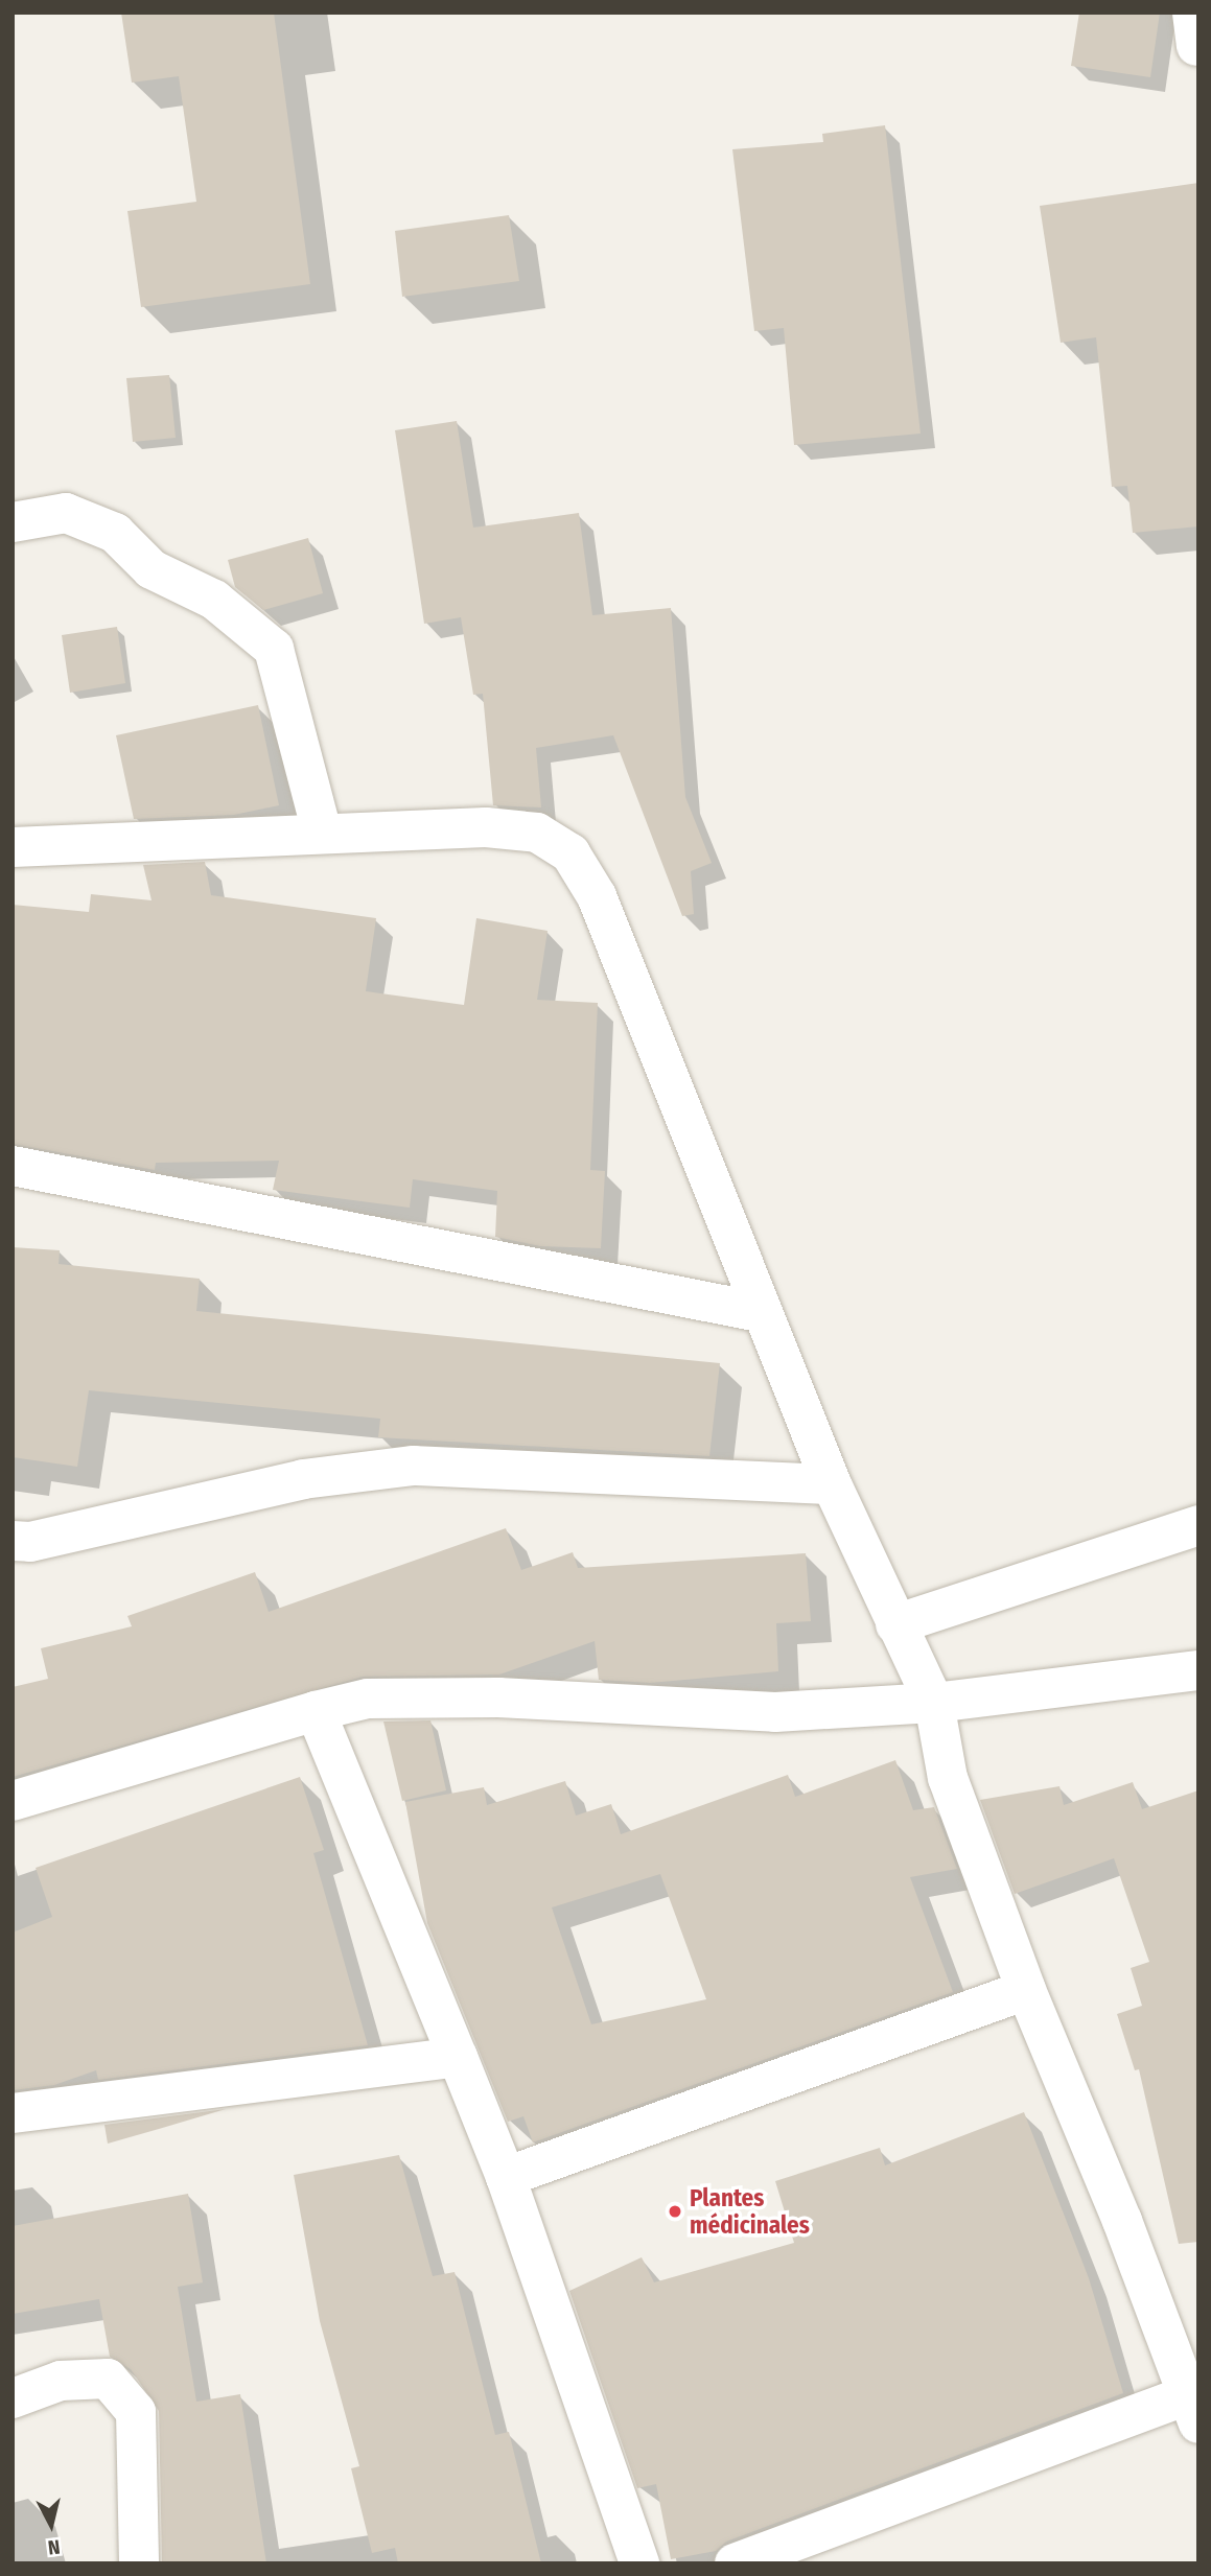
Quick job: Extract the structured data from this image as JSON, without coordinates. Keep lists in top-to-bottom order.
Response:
{
  "places": ["Plantes médicinales"],
  "north": "bottom"
}
